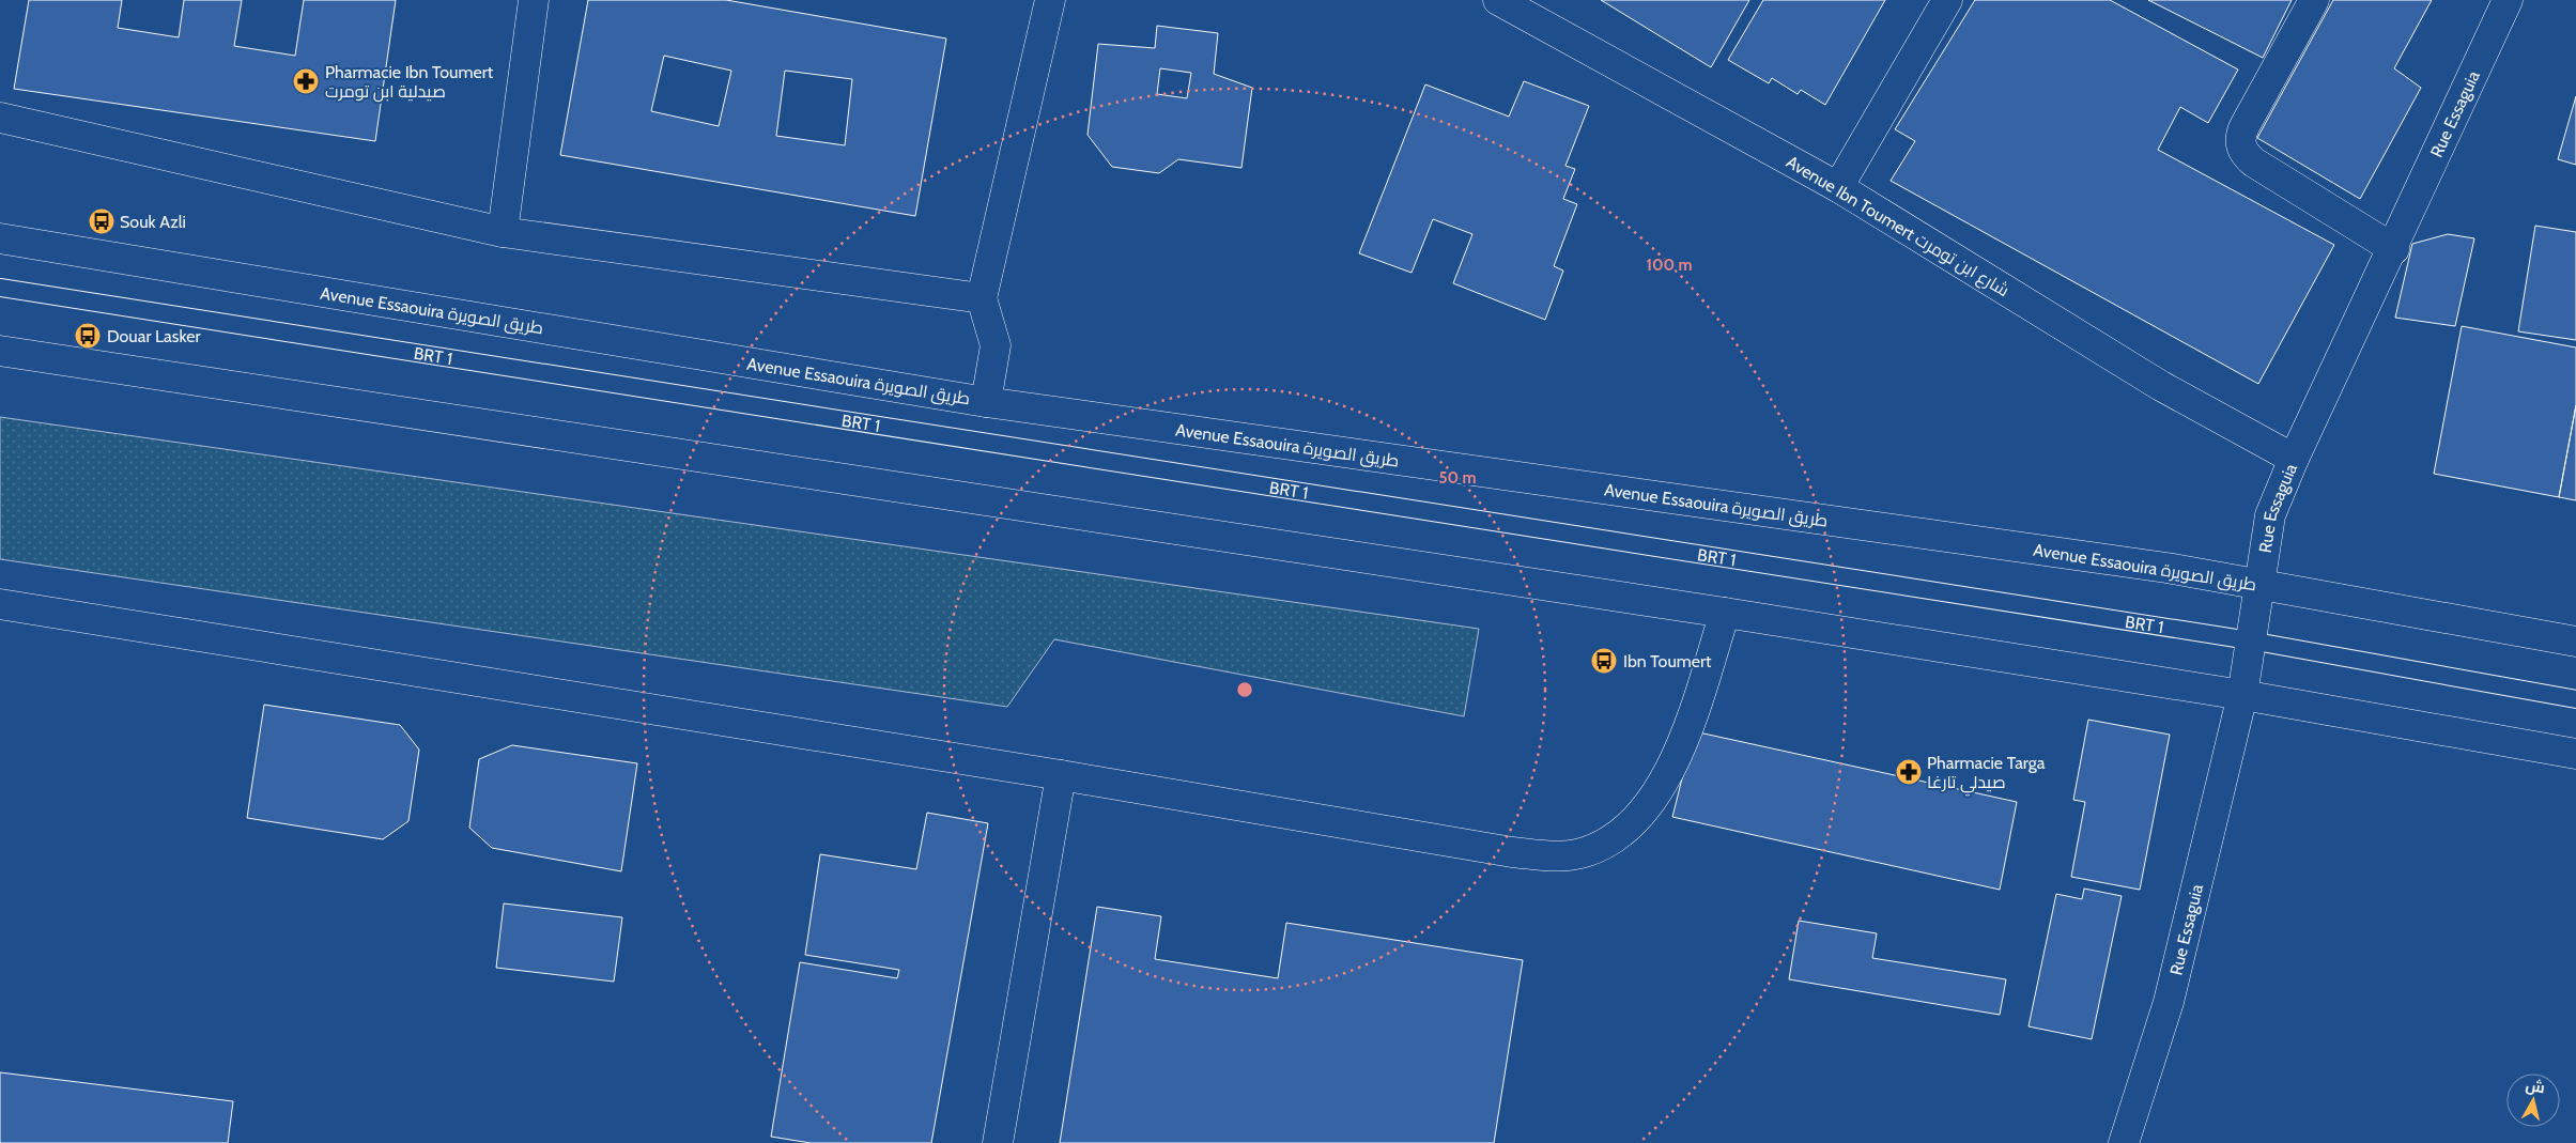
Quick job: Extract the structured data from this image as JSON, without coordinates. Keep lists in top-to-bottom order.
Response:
{
  "streets": {
    "street": ["Rue Essaguia", "Avenue Ibn Toumert شارع ابن تومرت", "Avenue Essaouira طريق الصويرة"],
    "lane": ["BRT 1"]
  },
  "crossings": [
    ["Rue Essaguia", "Avenue Ibn Toumert شارع ابن تومرت"],
    ["Rue Essaguia", "Avenue Essaouira طريق الصويرة"],
    ["Rue Essaguia", "BRT 1"]
  ],
  "places": {
    "pharmacy": ["Pharmacie Ibn Toumert صيدلية ابن تومرت", "Pharmacie Targa صيدلي تارغا"],
    "bus stop": ["Souk Azli", "Douar Lasker", "Ibn Toumert"]
  },
  "north": "top",
  "rings": ["100 m", "50 m"]
}
